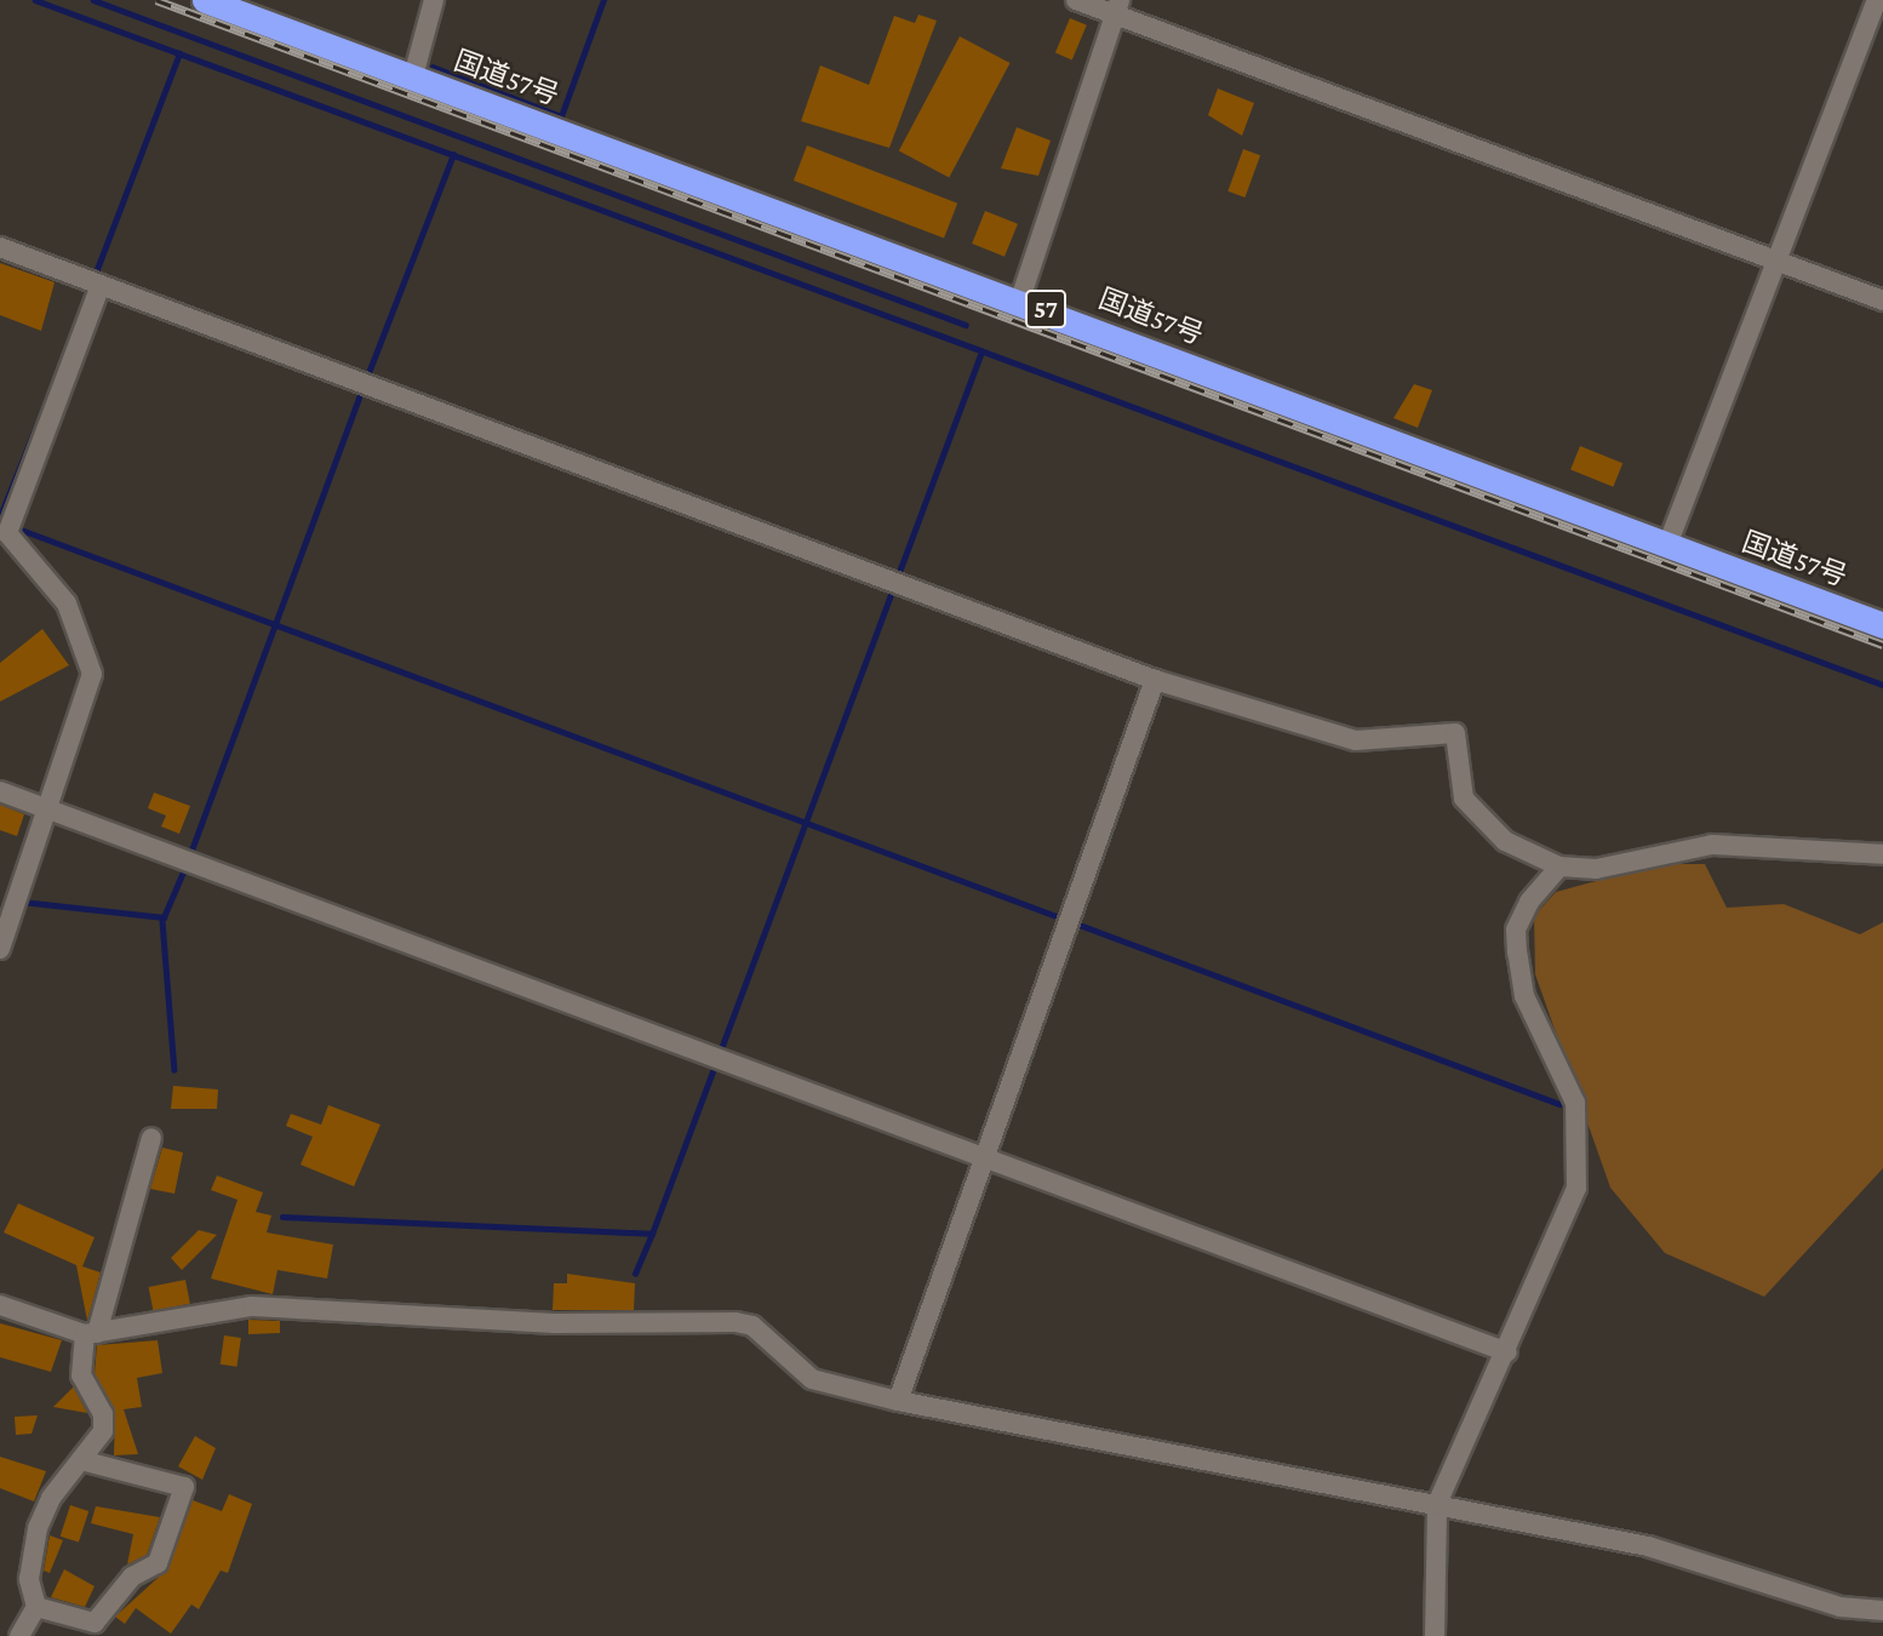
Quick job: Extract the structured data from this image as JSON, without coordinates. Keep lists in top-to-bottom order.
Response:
{
  "streets": {
    "highway": ["国道57号", "57"]
  }
}
